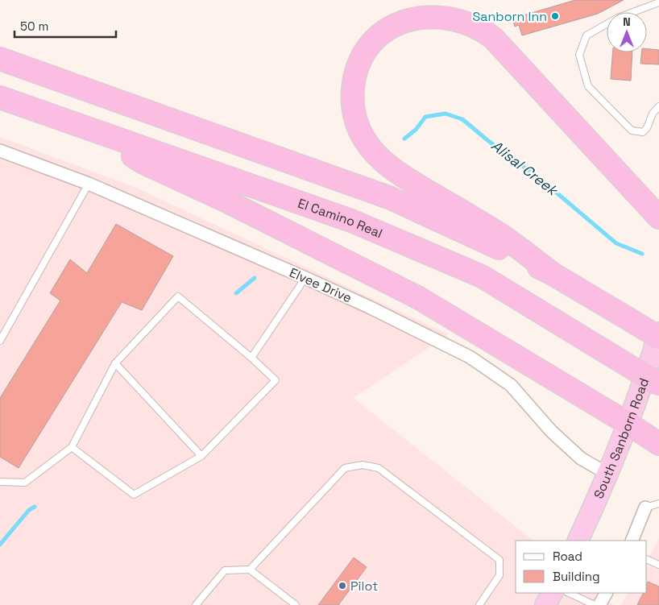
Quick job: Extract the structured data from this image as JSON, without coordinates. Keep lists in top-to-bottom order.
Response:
{
  "streets": {
    "highway": ["El Camino Real", "South Sanborn Road"],
    "street": ["Elvee Drive"]
  },
  "crossings": [
    ["Elvee Drive", "South Sanborn Road"]
  ],
  "water": ["Alisal Creek"],
  "places": ["Sanborn Inn", "Pilot"],
  "legend": ["Road", "Building"],
  "scale_bar": "50 m",
  "north": "top"
}
